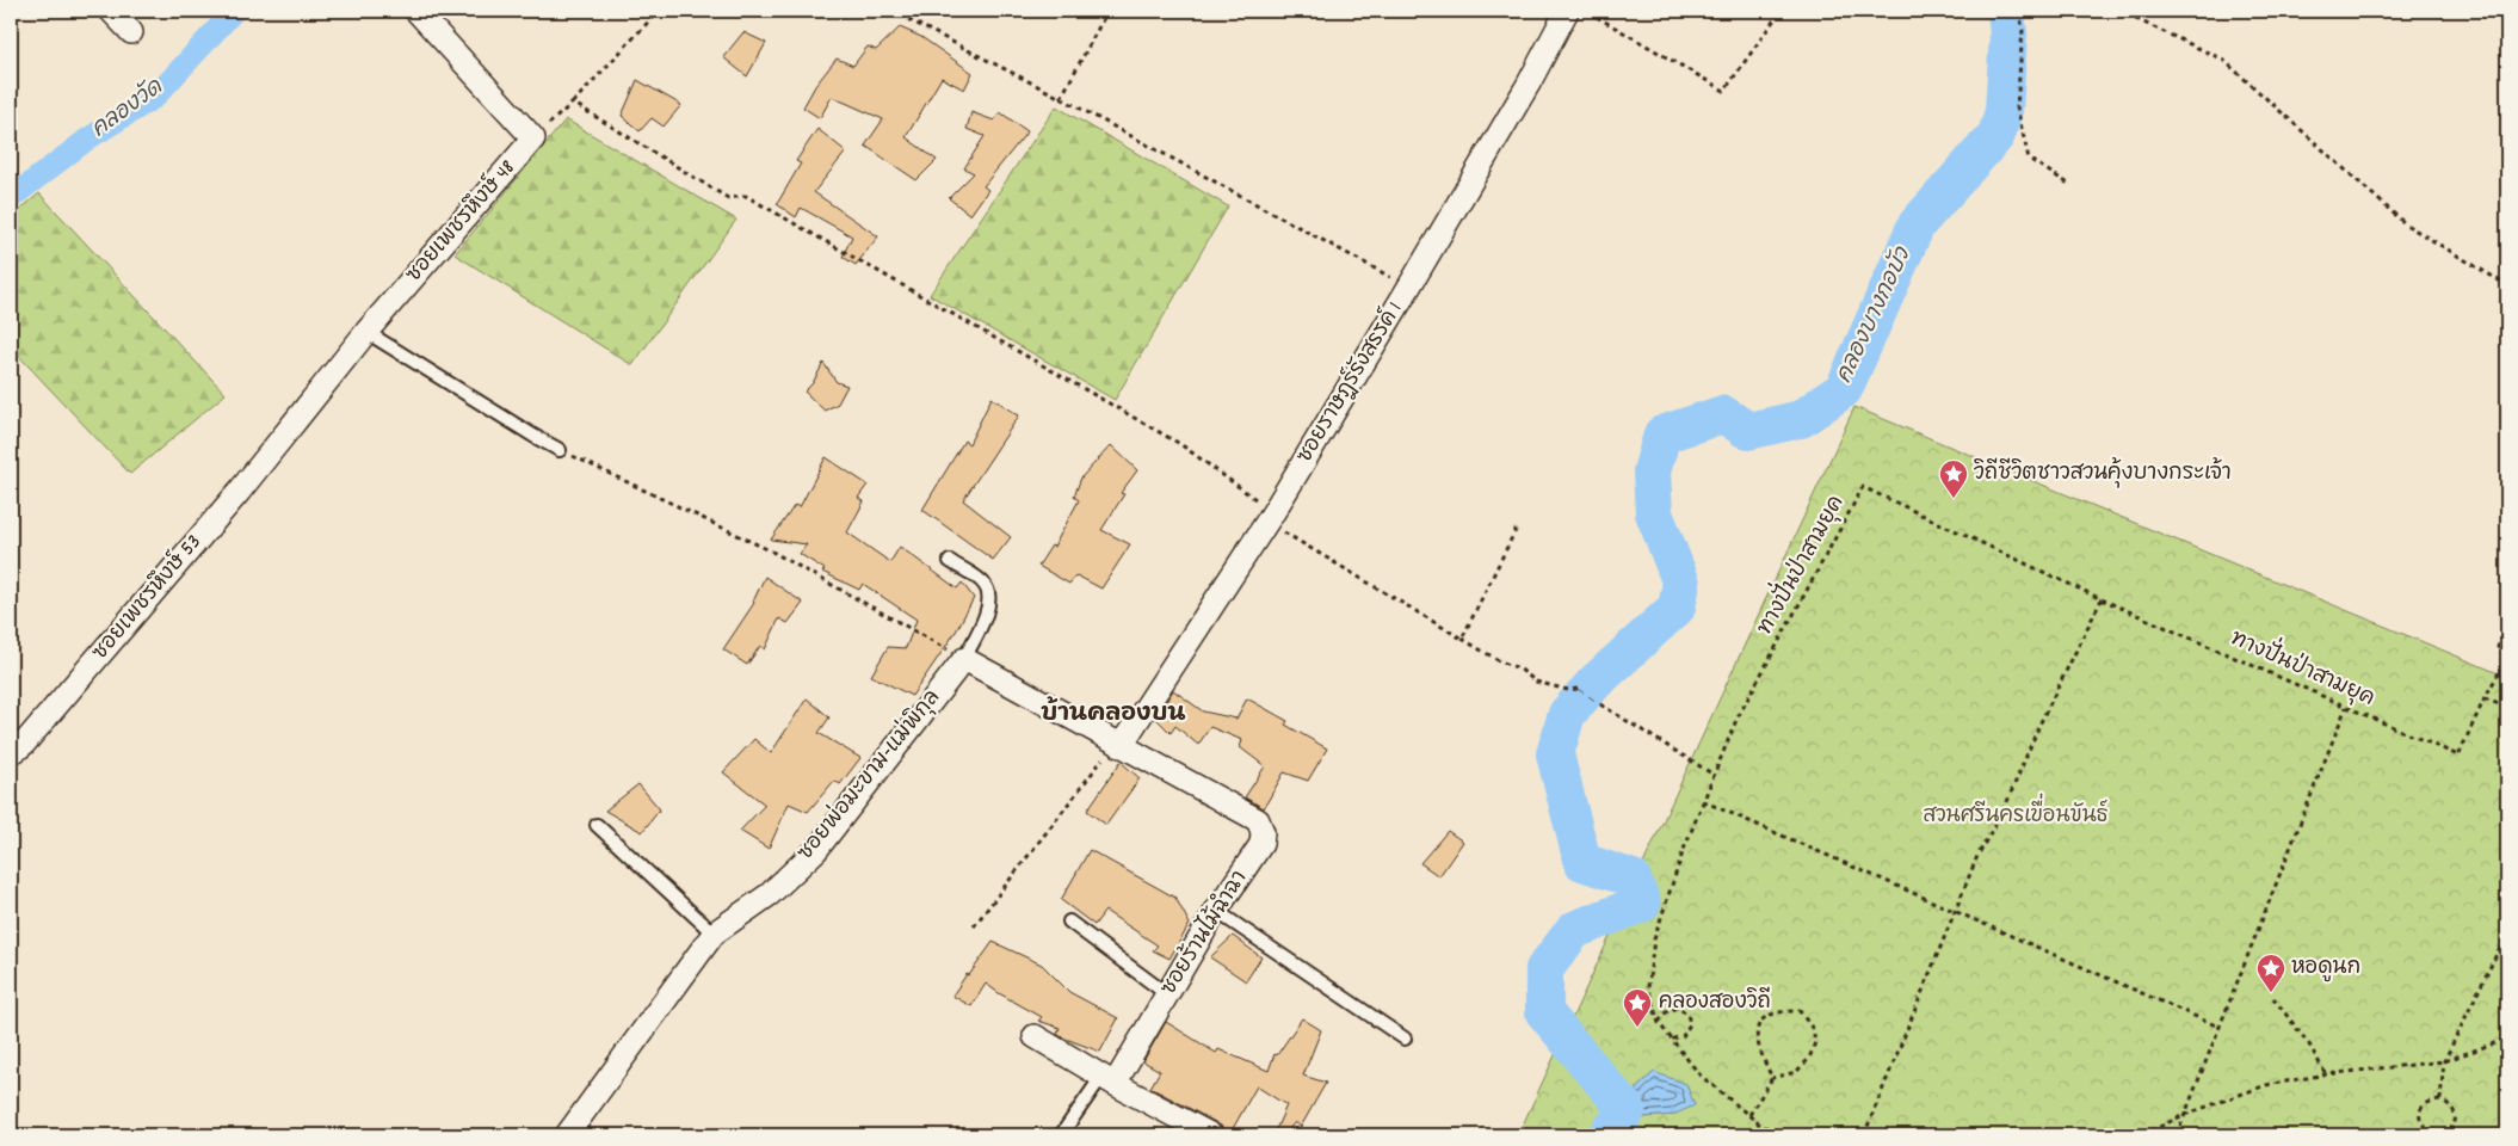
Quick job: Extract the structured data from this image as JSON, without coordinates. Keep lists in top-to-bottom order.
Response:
{
  "streets": {
    "street": [
      "ซอยเพชรหึงษ์ 48",
      "ซอยราษฎร์รังสรรค์ 1",
      "ซอยเพชรหึงษ์ 53",
      "ซอยพ่อมะขาม-แม่พิกุล",
      "ซอยร้านไม้ฉำฉา"
    ],
    "path": ["ทางปั่นป่าสามยุค"]
  },
  "crossings": [
    ["ซอยเพชรหึงษ์ 48", "ซอยเพชรหึงษ์ 53"],
    ["ซอยราษฎร์รังสรรค์ 1", "ซอยร้านไม้ฉำฉา"]
  ],
  "districts": ["บ้านคลองบน"],
  "water": ["คลองวัด", "คลองบางกอบัว"],
  "parks": ["สวนศรีนครเขื่อนขันธ์"],
  "places": {
    "place": ["วิถีชีวิตชาวสวนคุ้งบางกระเจ้า", "หอดูนก", "คลองสองวิถี"]
  }
}
